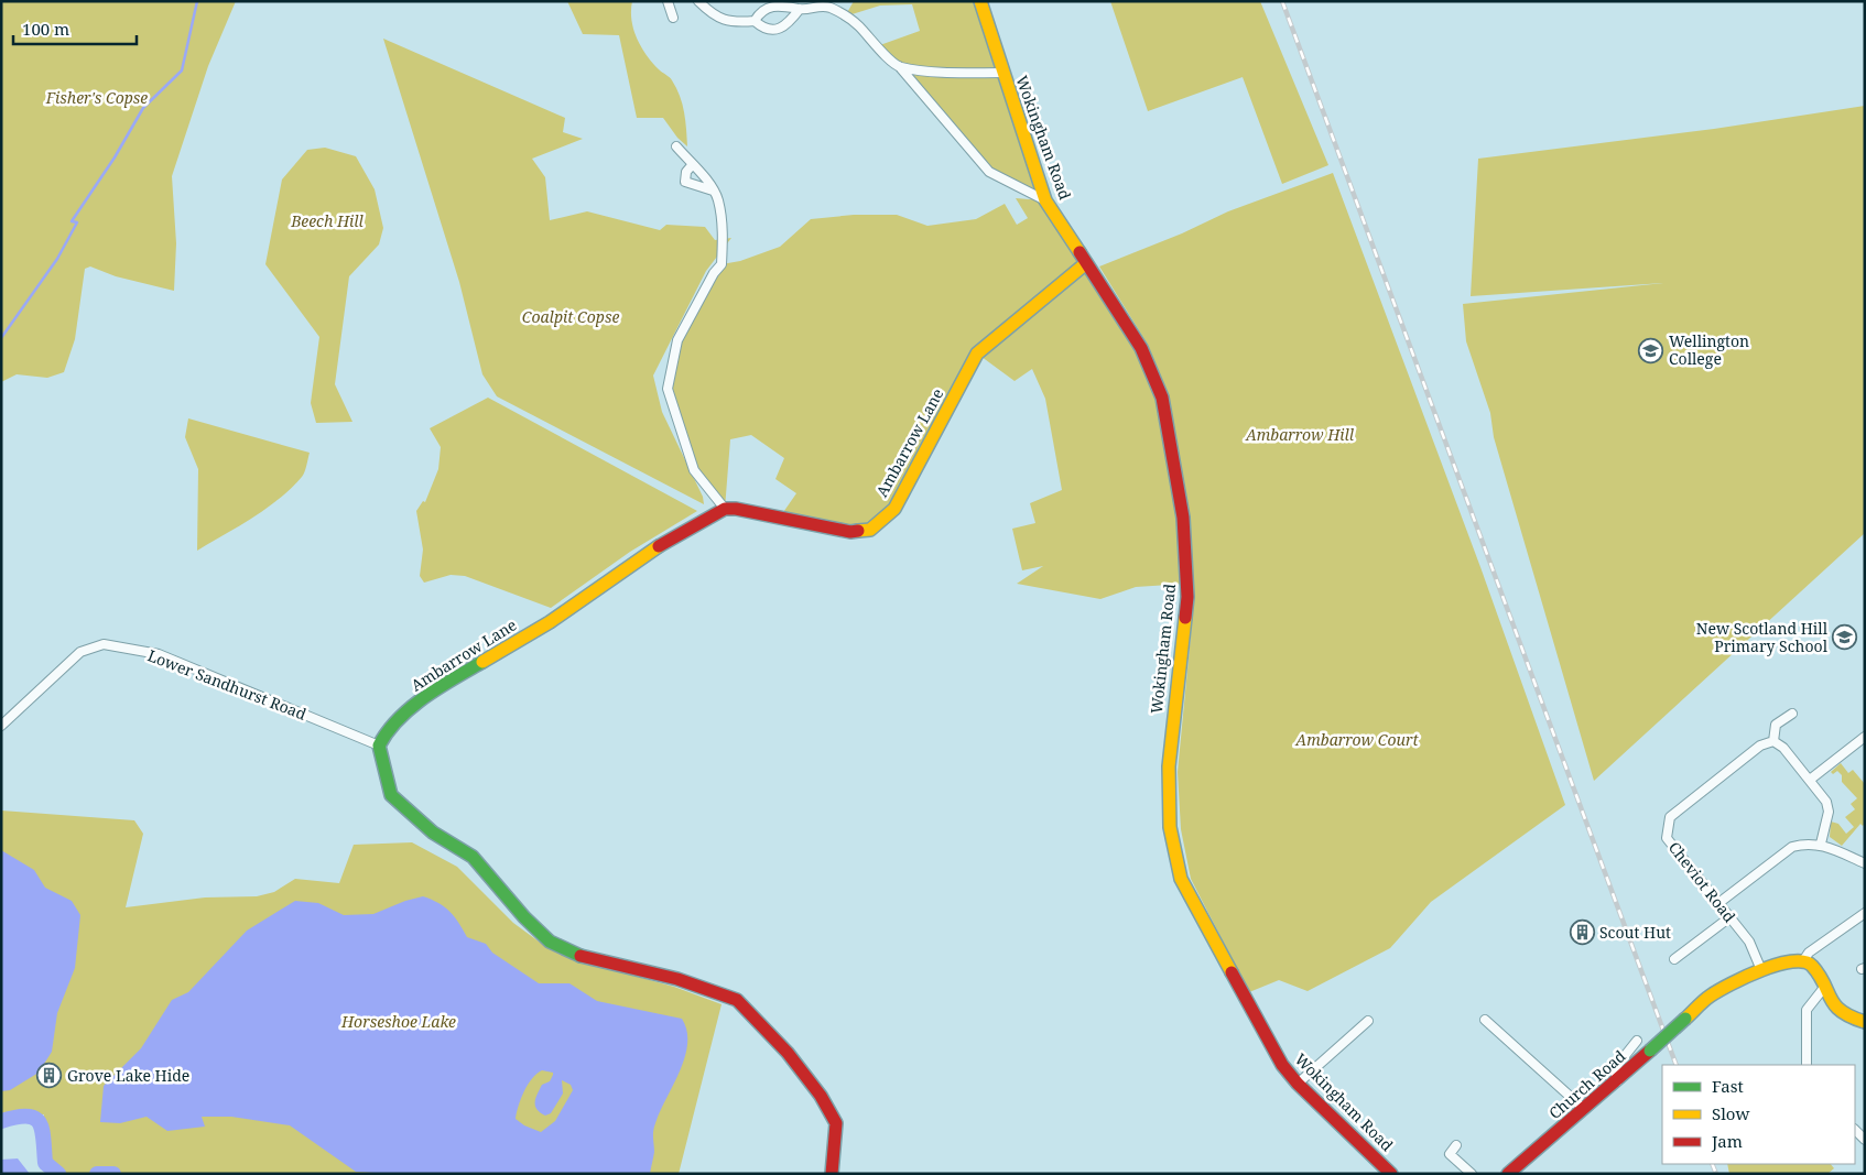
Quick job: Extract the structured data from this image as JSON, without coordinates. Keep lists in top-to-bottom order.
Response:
{
  "streets": {
    "street": [
      "Wokingham Road",
      "Ambarrow Lane",
      "Lower Sandhurst Road",
      "Cheviot Road",
      "Church Road"
    ]
  },
  "crossings": [
    ["Wokingham Road", "Ambarrow Lane"],
    ["Ambarrow Lane", "Lower Sandhurst Road"],
    ["Cheviot Road", "Church Road"]
  ],
  "parks": [
    "Fisher's Copse",
    "Beech Hill",
    "Coalpit Copse",
    "Ambarrow Hill",
    "Ambarrow Court",
    "Horseshoe Lake"
  ],
  "places": {
    "school or university": ["Wellington College", "New Scotland Hill Primary School"],
    "building": ["Scout Hut", "Grove Lake Hide"]
  },
  "legend": ["Fast", "Slow", "Jam"],
  "scale_bar": "100 m"
}
